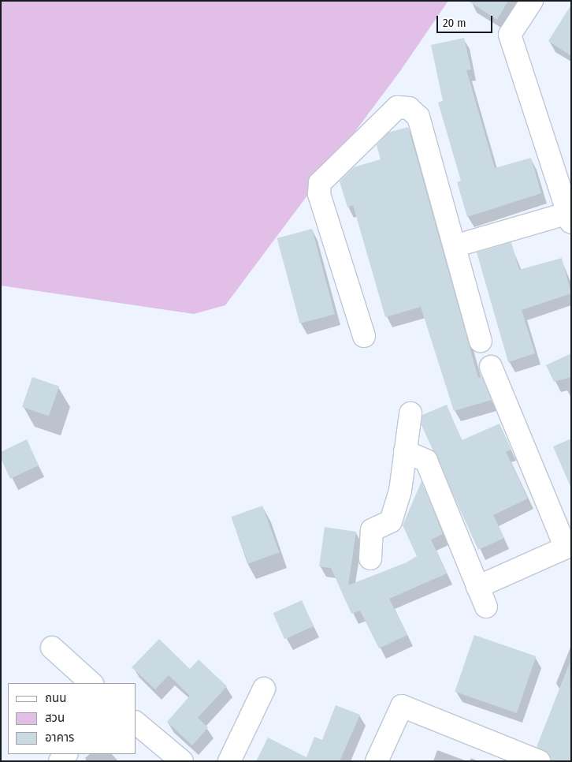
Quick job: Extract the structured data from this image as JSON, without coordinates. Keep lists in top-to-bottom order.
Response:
{
  "legend": ["ถนน", "สวน", "อาคาร"],
  "scale_bar": "20 m"
}
